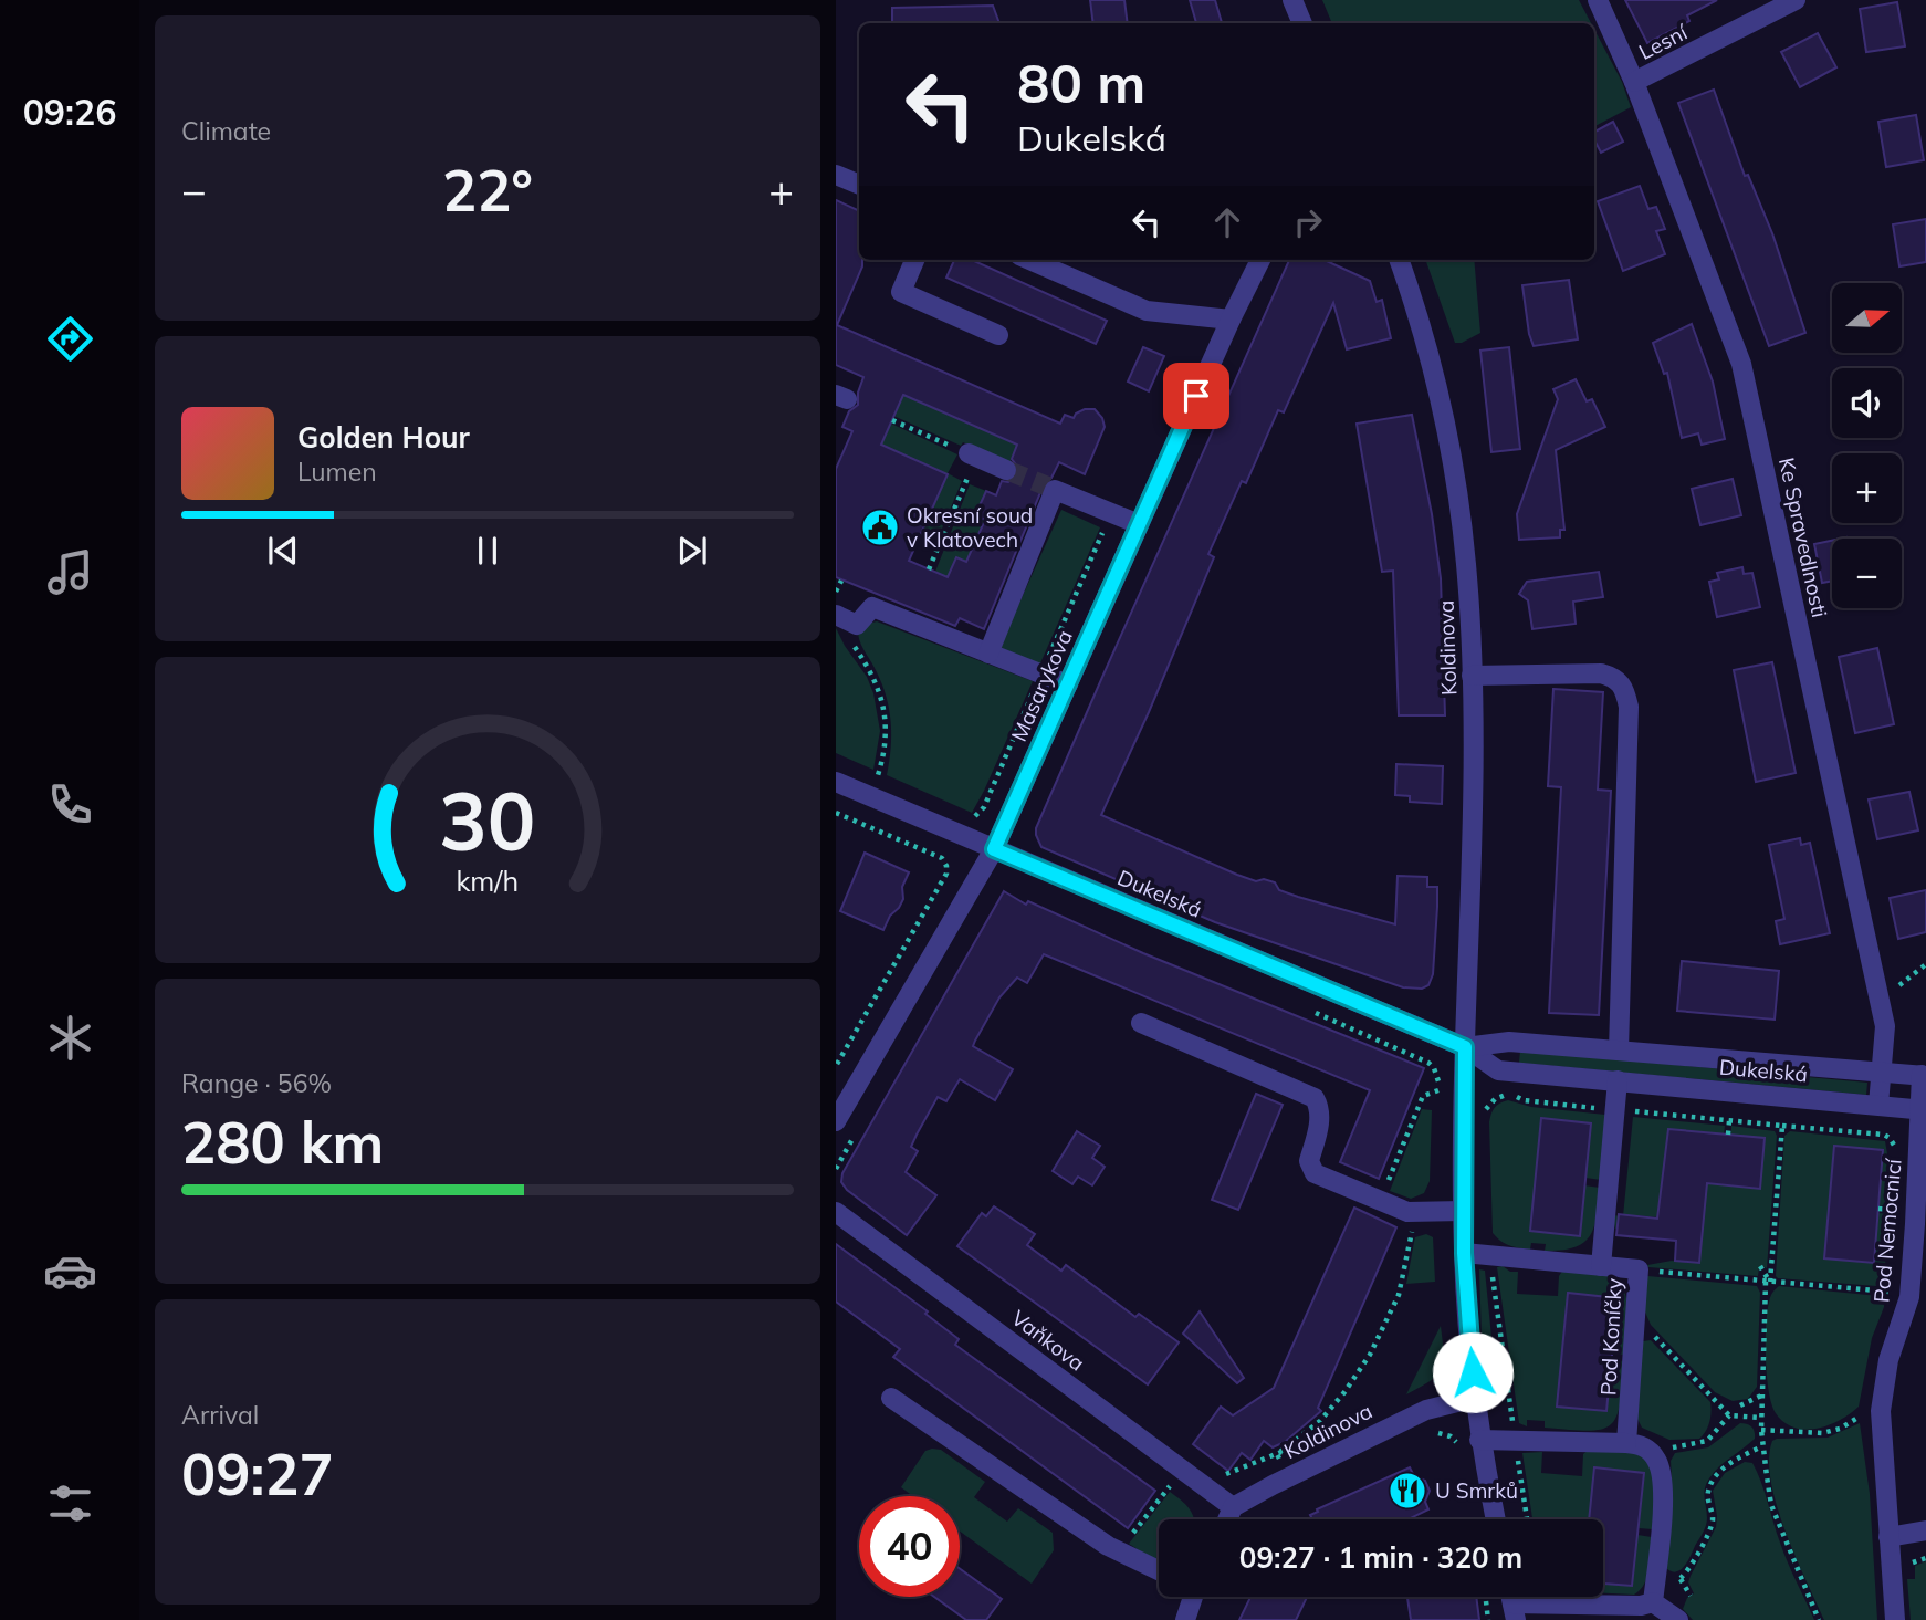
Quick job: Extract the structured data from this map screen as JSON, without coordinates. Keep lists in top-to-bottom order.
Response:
{
  "streets": {
    "street": [
      "Lesní",
      "Ke Spravedlnosti",
      "Koldinova",
      "Masarykova",
      "Dukelská",
      "Pod Nemocnicí",
      "Pod Koníčky",
      "Vaňkova"
    ]
  },
  "crossings": [
    ["Lesní", "Ke Spravedlnosti"],
    ["Ke Spravedlnosti", "Dukelská"],
    ["Koldinova", "Dukelská"],
    ["Koldinova", "Vaňkova"],
    ["Masarykova", "Dukelská"],
    ["Dukelská", "Pod Nemocnicí"]
  ],
  "places": {
    "public building": ["Okresní soud v Klatovech"],
    "restaurant": ["U Smrků"]
  },
  "north": "right",
  "page": {
    "tabs": "09:26",
    "tile": [
      "Climate",
      ["Range · 56%", "280 km"],
      ["Arrival", "09:27"]
    ],
    "turn": ["80 m", "Dukelská"],
    "heat": ["−", "22°", "+"],
    "map_buttons": ["+", "−"],
    "song": ["Golden Hour", "Lumen"],
    "limit": "40",
    "trip": "09:27 · 1 min · 320 m",
    "gauge": ["30", "km/h"]
  }
}
